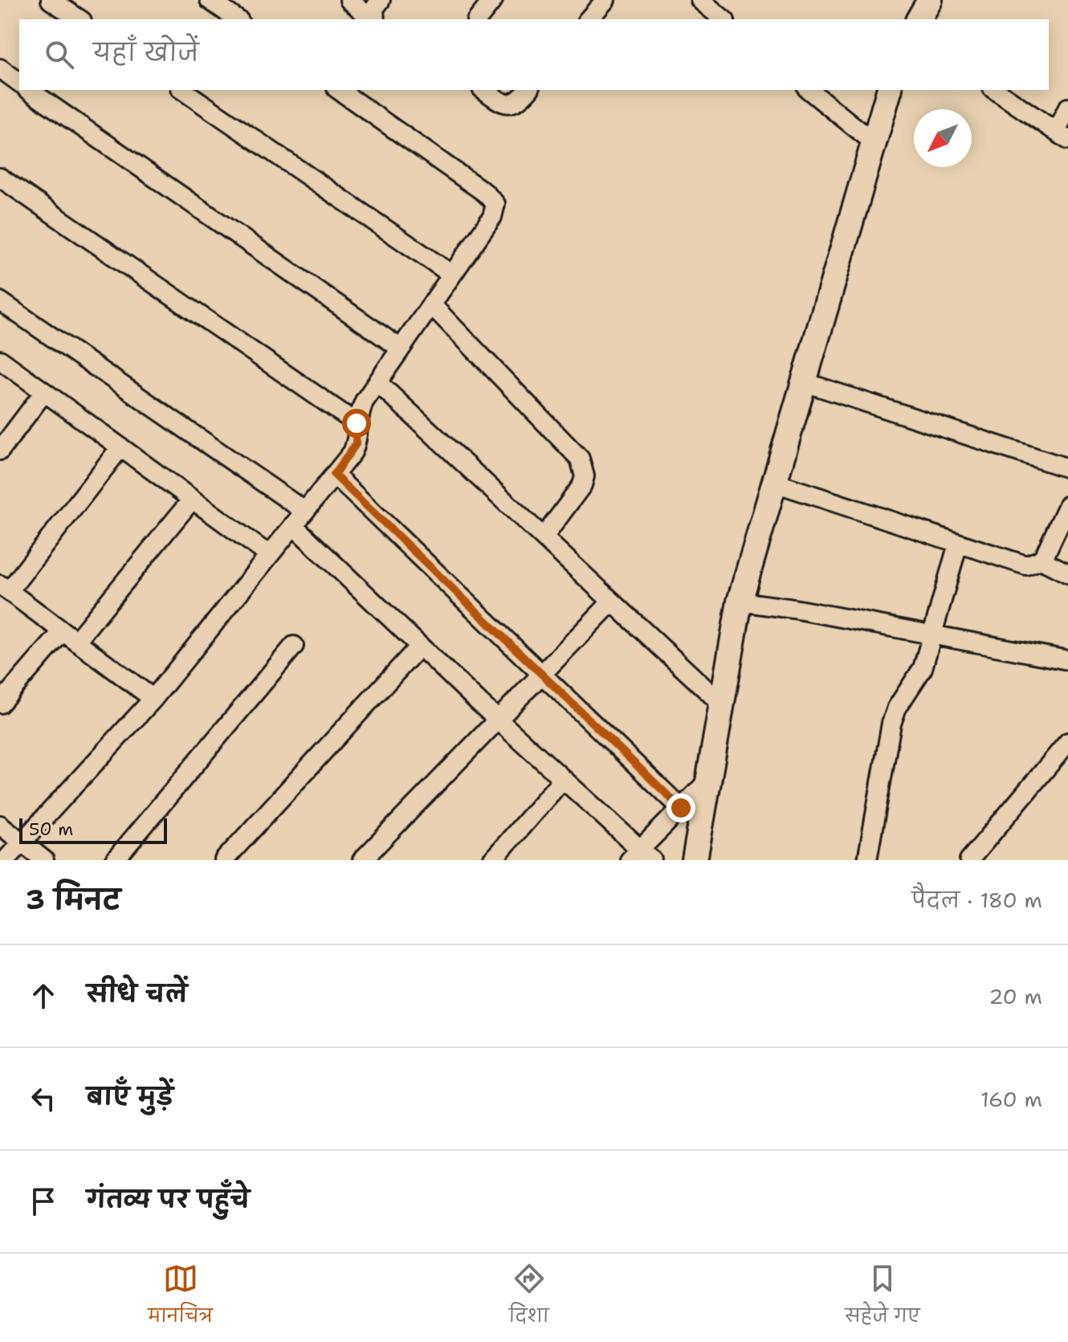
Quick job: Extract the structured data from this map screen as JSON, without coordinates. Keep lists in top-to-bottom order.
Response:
{
  "scale_bar": "50 m",
  "north": "bottom left",
  "page": {
    "search": "यहाँ खोजें",
    "scale": "50 m",
    "heading": ["3 मिनट", "पैदल · 180 m"],
    "list": [
      ["सीधे चलें", "20 m"],
      ["बाएँ मुड़ें", "160 m"],
      "गंतव्य पर पहुँचे"
    ],
    "nav": ["मानचित्र", "दिशा", "सहेजे गए"]
  }
}
